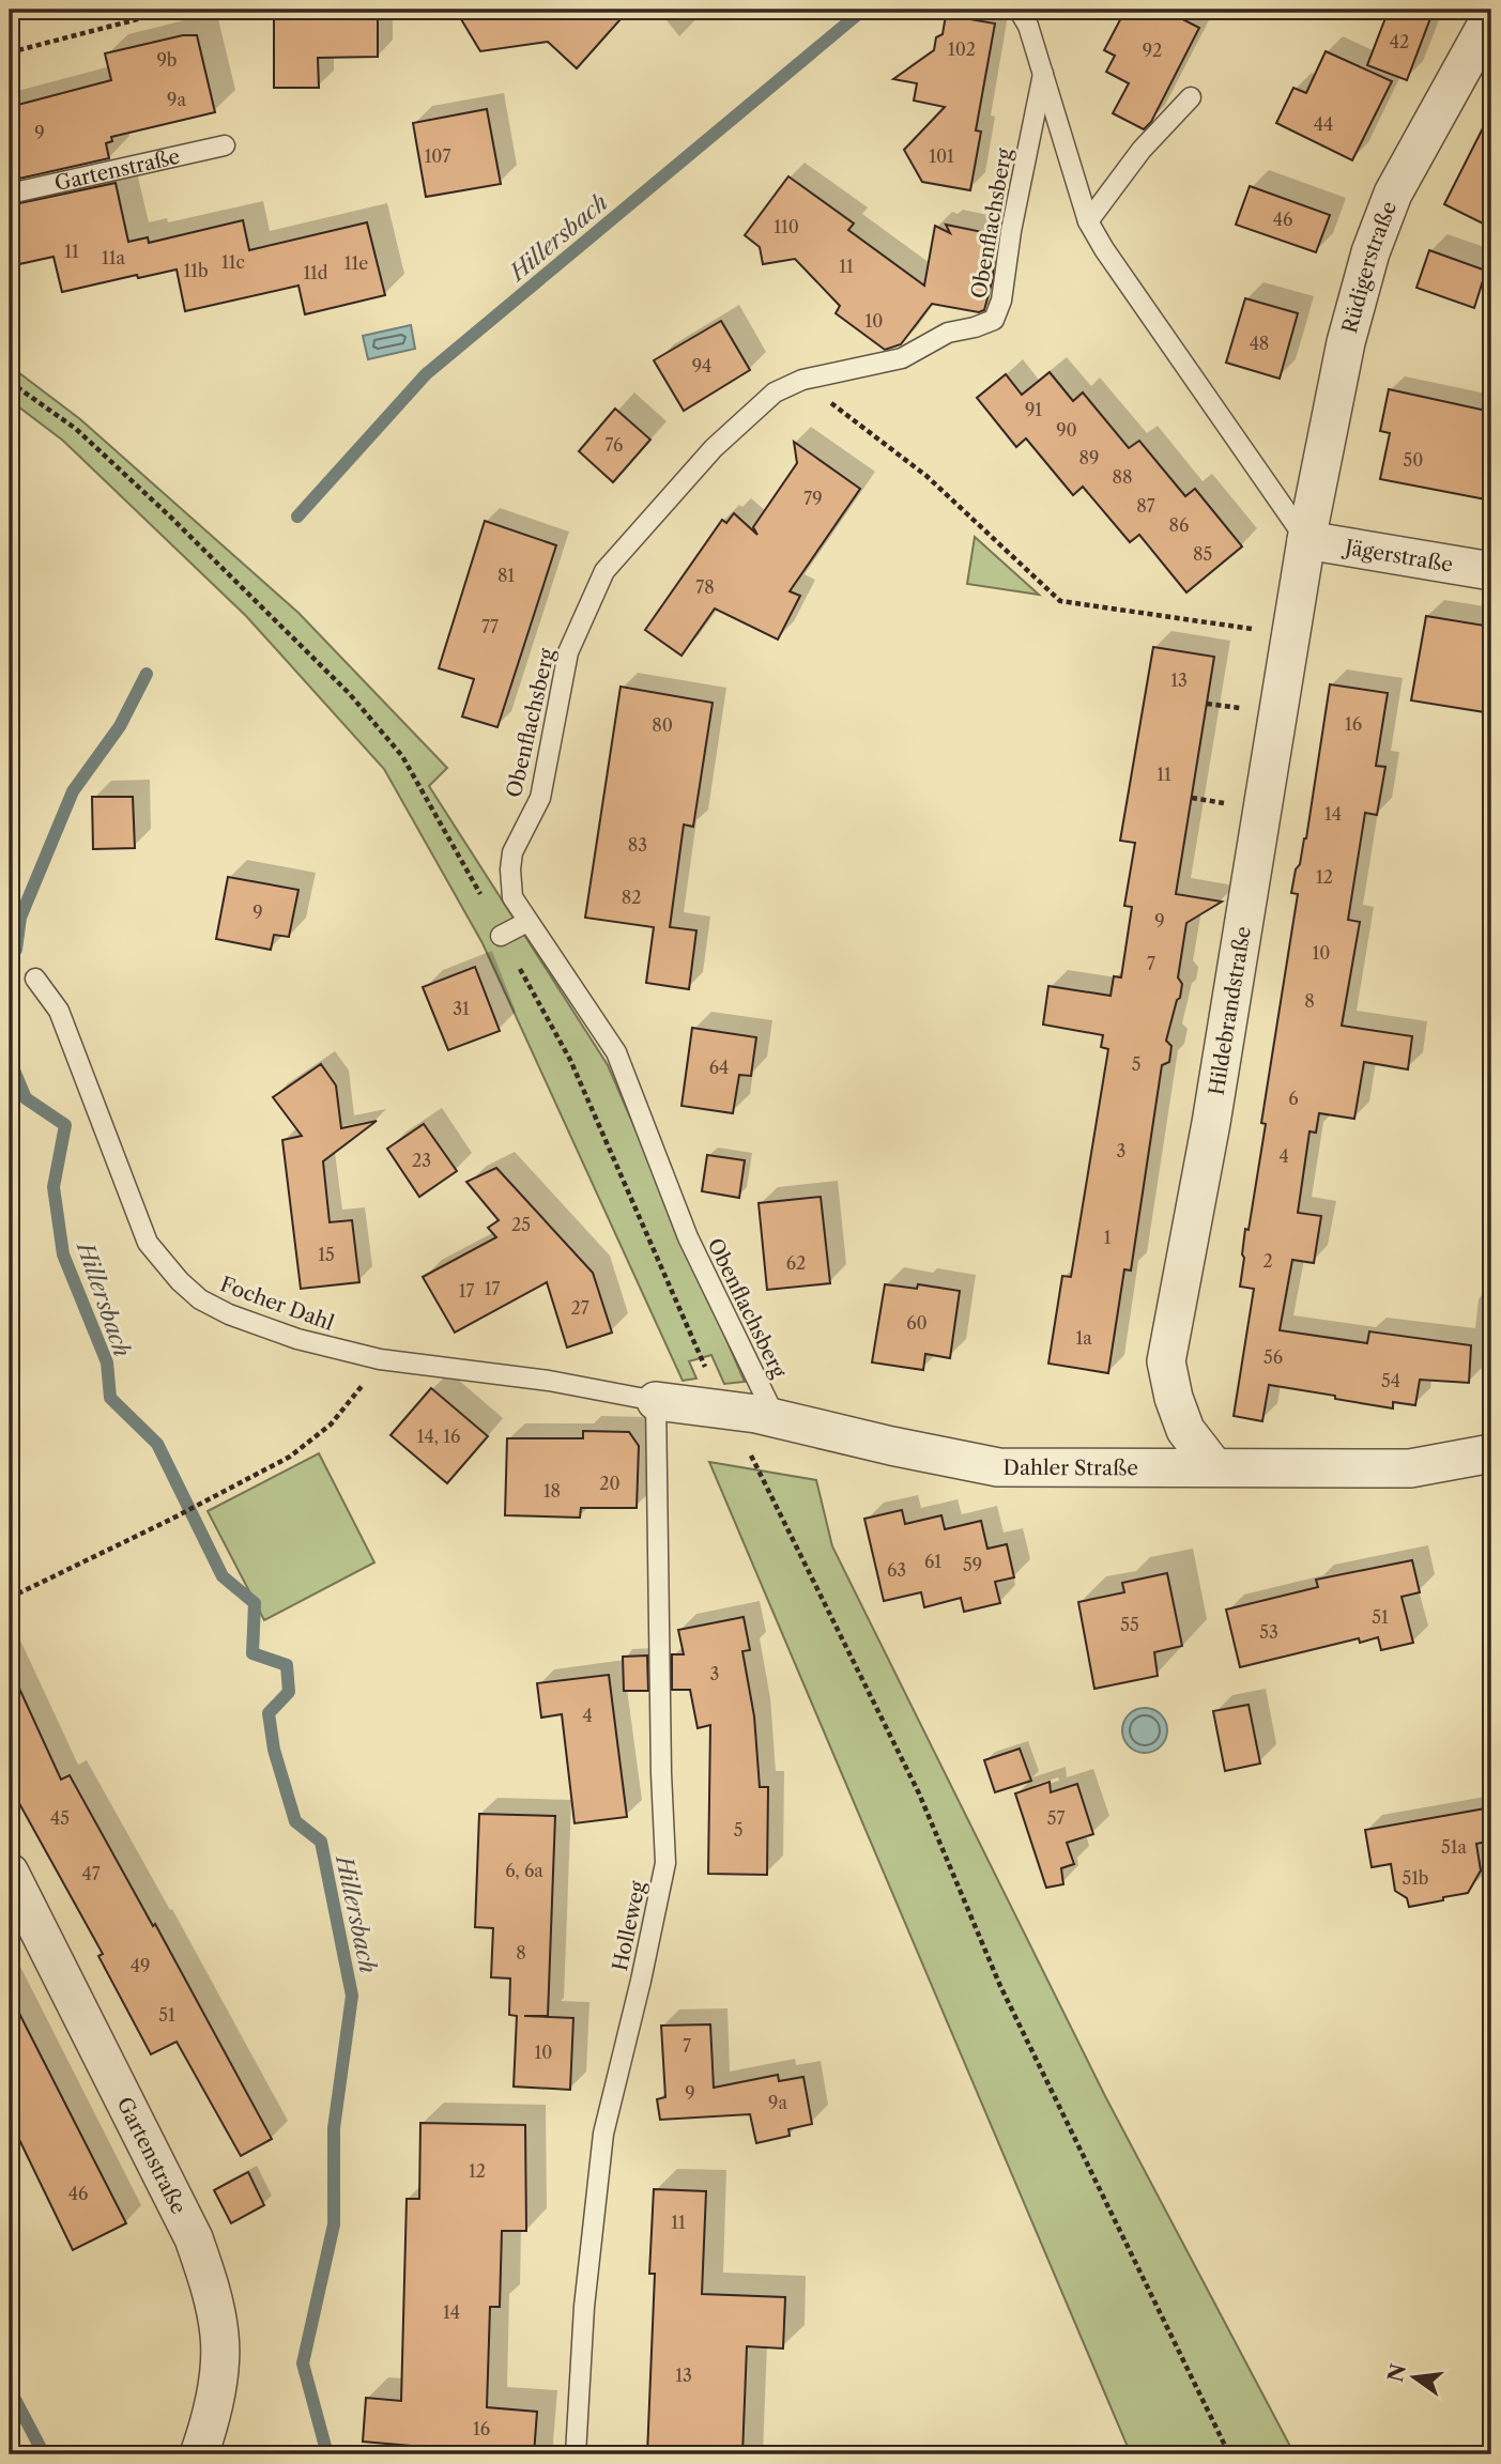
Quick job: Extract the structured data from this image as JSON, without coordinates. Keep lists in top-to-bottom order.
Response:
{
  "streets": {
    "street": [
      "Gartenstraße",
      "Rüdigerstraße",
      "Jägerstraße",
      "Hildebrandstraße",
      "Dahler Straße"
    ],
    "lane": ["Obenflachsberg", "Focher Dahl", "Holleweg"]
  },
  "crossings": [
    ["Obenflachsberg", "Rüdigerstraße"],
    ["Obenflachsberg", "Jägerstraße"],
    ["Obenflachsberg", "Hildebrandstraße"],
    ["Obenflachsberg", "Dahler Straße"],
    ["Rüdigerstraße", "Jägerstraße"],
    ["Rüdigerstraße", "Hildebrandstraße"],
    ["Jägerstraße", "Hildebrandstraße"],
    ["Hildebrandstraße", "Dahler Straße"],
    ["Focher Dahl", "Dahler Straße"],
    ["Focher Dahl", "Holleweg"],
    ["Dahler Straße", "Holleweg"]
  ],
  "water": ["Hillersbach"],
  "house_numbers": [
    "42",
    "102",
    "92",
    "9b",
    "9a",
    "44",
    "9",
    "107",
    "101",
    "46",
    "110",
    "11",
    "11a",
    "11c",
    "11e",
    "11",
    "11b",
    "11d",
    "10",
    "48",
    "94",
    "91",
    "90",
    "76",
    "89",
    "50",
    "88",
    "79",
    "87",
    "86",
    "85",
    "81",
    "78",
    "77",
    "13",
    "16",
    "80",
    "11",
    "14",
    "83",
    "12",
    "82",
    "9",
    "9",
    "10",
    "7",
    "8",
    "31",
    "5",
    "64",
    "6",
    "3",
    "4",
    "23",
    "25",
    "1",
    "15",
    "2",
    "62",
    "17",
    "17",
    "27",
    "60",
    "1a",
    "56",
    "54",
    "14, 16",
    "20",
    "18",
    "61",
    "59",
    "63",
    "51",
    "55",
    "53",
    "3",
    "4",
    "45",
    "57",
    "5",
    "51a",
    "6, 6a",
    "47",
    "51b",
    "8",
    "49",
    "51",
    "7",
    "10",
    "9",
    "9a",
    "12",
    "46",
    "11",
    "14",
    "13",
    "16"
  ],
  "north": "left"
}
